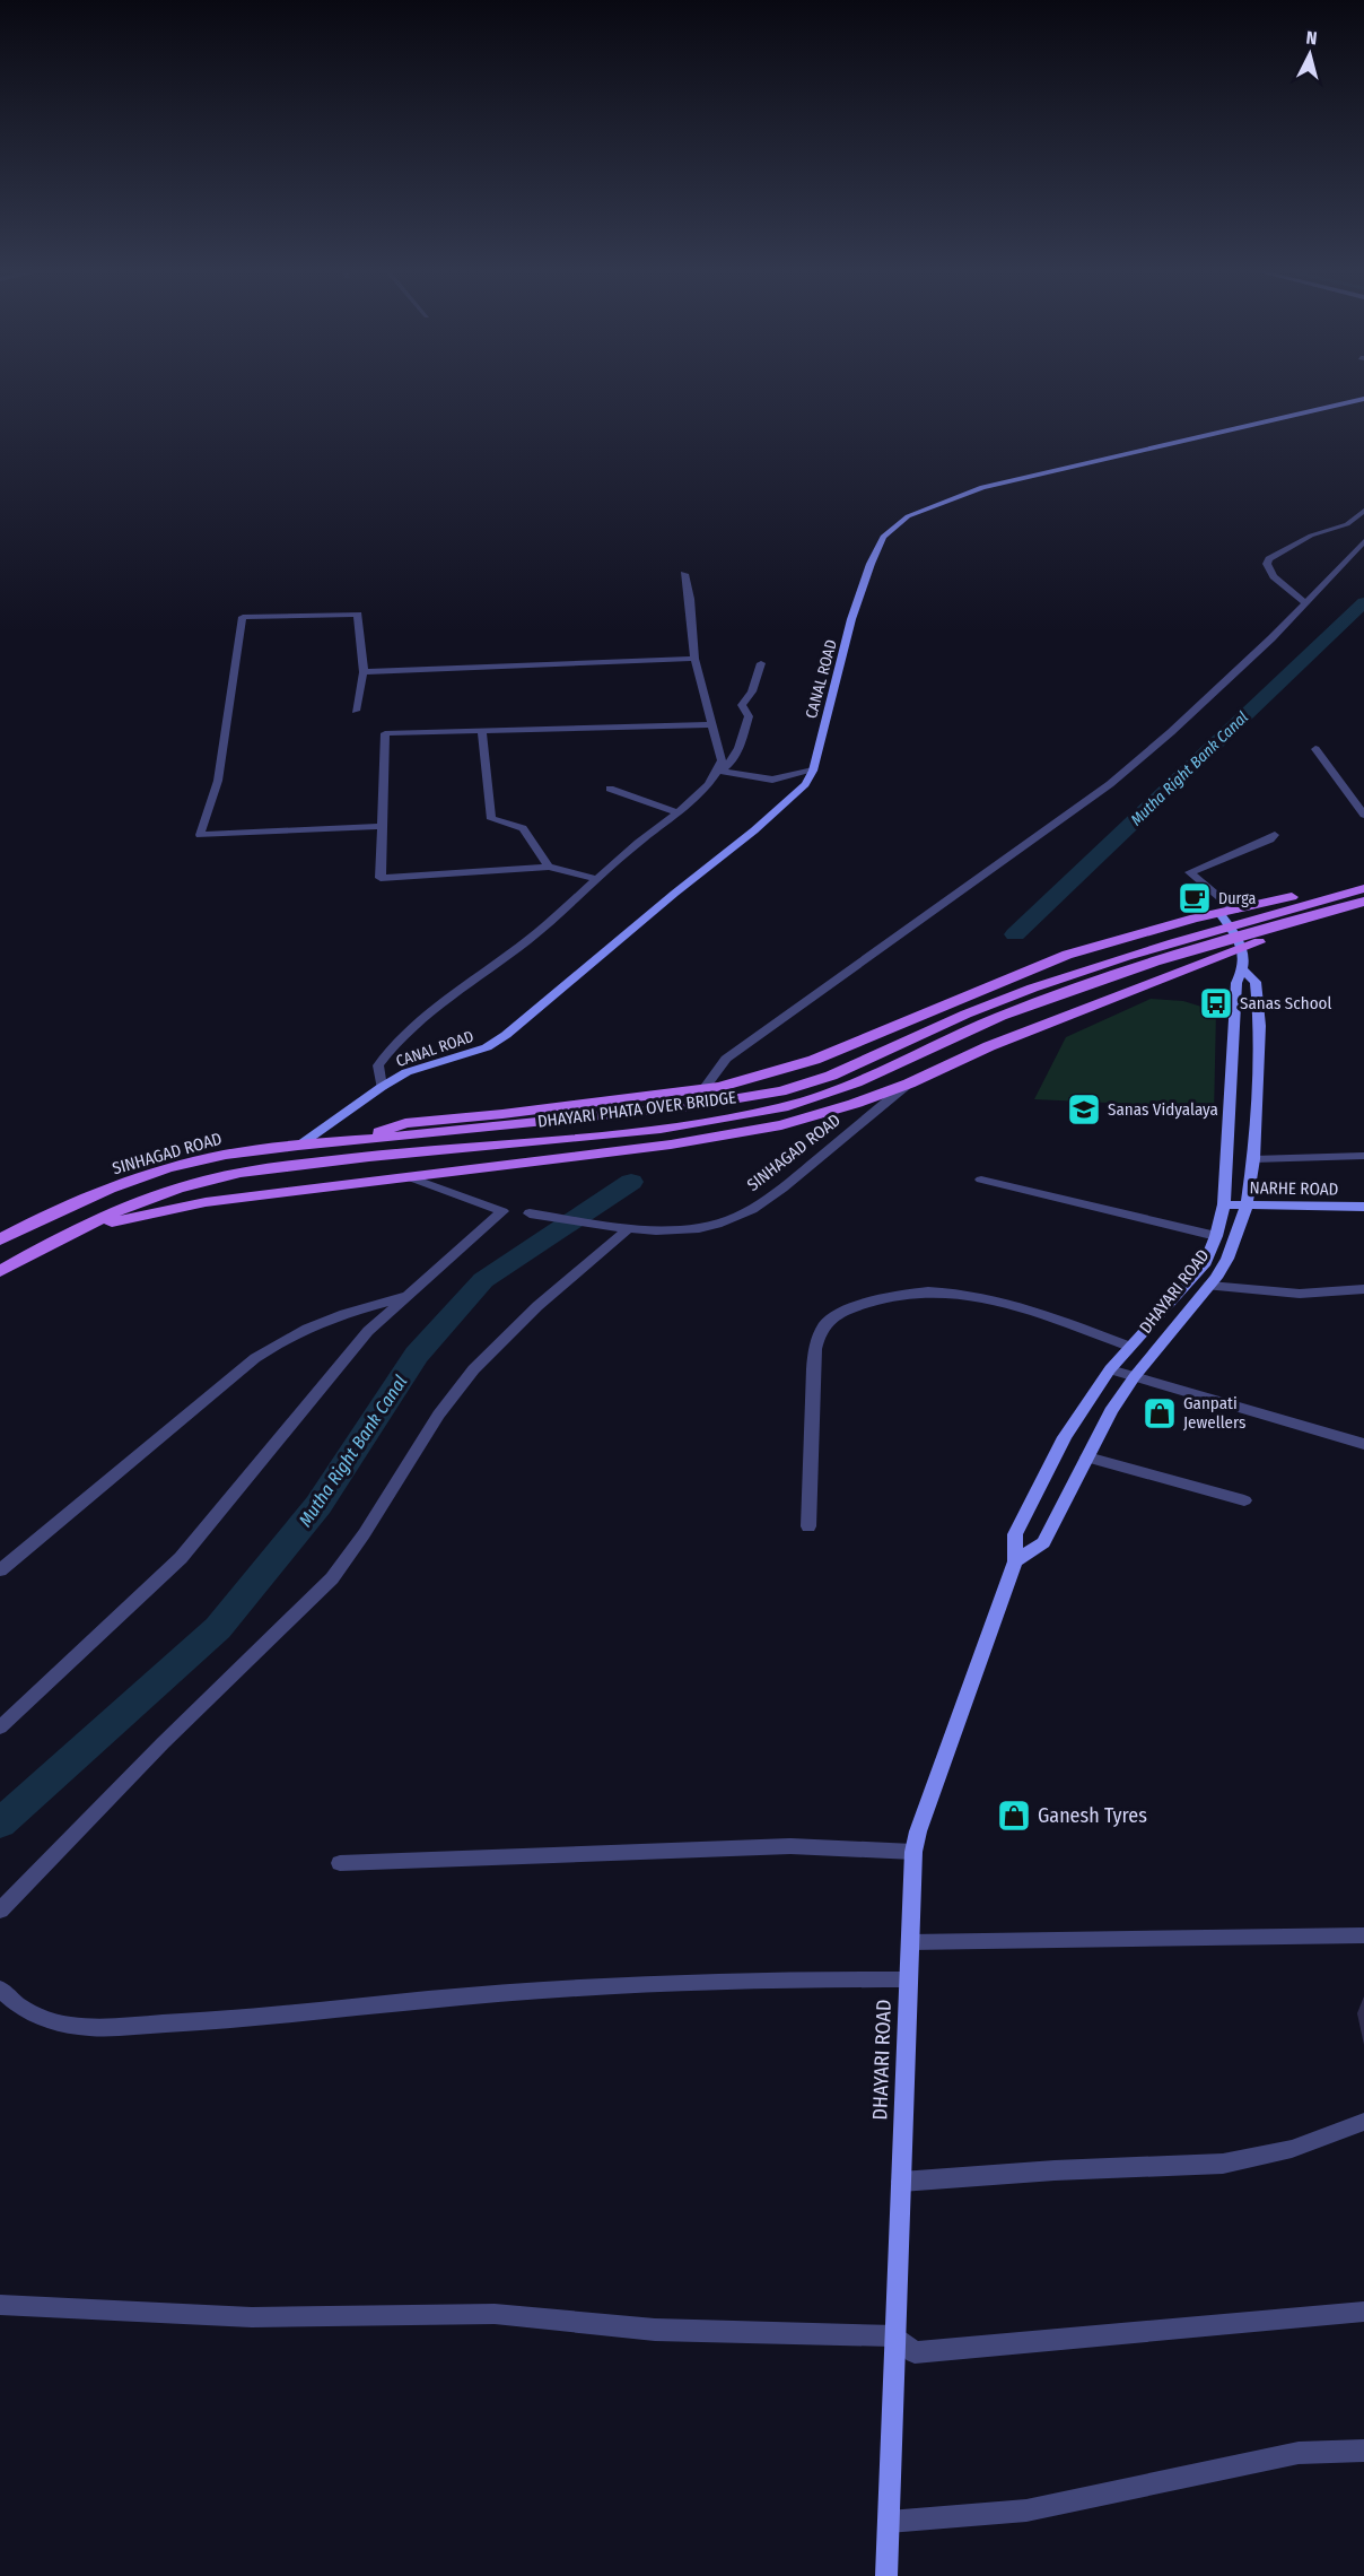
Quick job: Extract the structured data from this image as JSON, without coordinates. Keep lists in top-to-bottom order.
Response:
{
  "streets": {
    "main road": ["DHAYARI PHATA OVER BRIDGE", "SINHAGAD ROAD"],
    "street": ["CANAL ROAD", "NARHE ROAD", "DHAYARI ROAD"]
  },
  "crossings": [
    ["CANAL ROAD", "SINHAGAD ROAD"],
    ["DHAYARI PHATA OVER BRIDGE", "SINHAGAD ROAD"],
    ["NARHE ROAD", "DHAYARI ROAD"]
  ],
  "water": ["Mutha Right Bank Canal"],
  "places": {
    "cafe": ["Durga"],
    "bus stop": ["Sanas School"],
    "school or university": ["Sanas Vidyalaya"],
    "shop": ["Ganpati Jewellers", "Ganesh Tyres"]
  },
  "north": "top"
}
